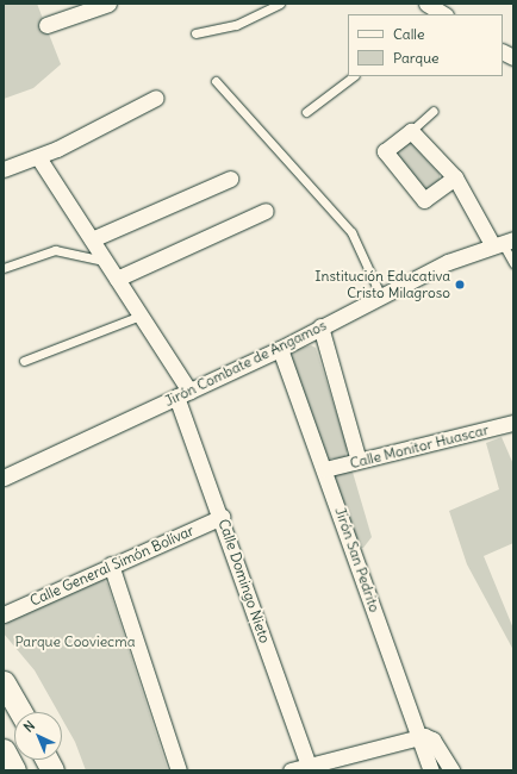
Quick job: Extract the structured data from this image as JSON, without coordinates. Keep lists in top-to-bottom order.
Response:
{
  "streets": {
    "street": [
      "Jirón Combate de Angamos",
      "Calle Monitor Huascar",
      "Jirón San Pedrito",
      "Calle General Simón Bolívar",
      "Calle Domingo Nieto"
    ]
  },
  "crossings": [
    ["Jirón Combate de Angamos", "Jirón San Pedrito"],
    ["Jirón Combate de Angamos", "Calle Domingo Nieto"],
    ["Calle Monitor Huascar", "Jirón San Pedrito"],
    ["Calle General Simón Bolívar", "Calle Domingo Nieto"]
  ],
  "parks": ["Parque Cooviecma"],
  "places": ["Institución Educativa Cristo Milagroso"],
  "legend": ["Calle", "Parque"],
  "north": "top left"
}
